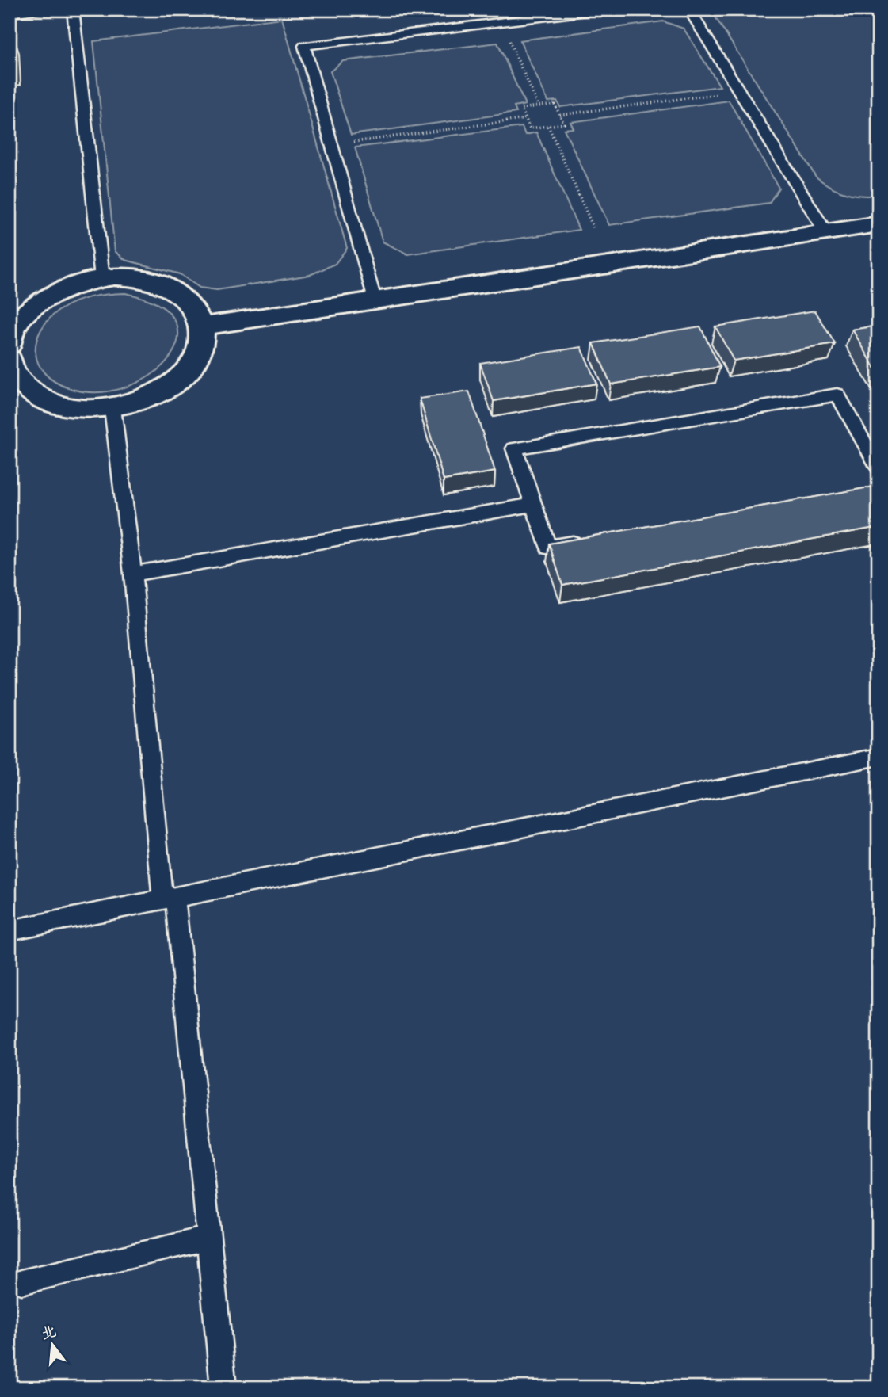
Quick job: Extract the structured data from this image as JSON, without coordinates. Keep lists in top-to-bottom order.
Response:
{
  "north": "top"
}
